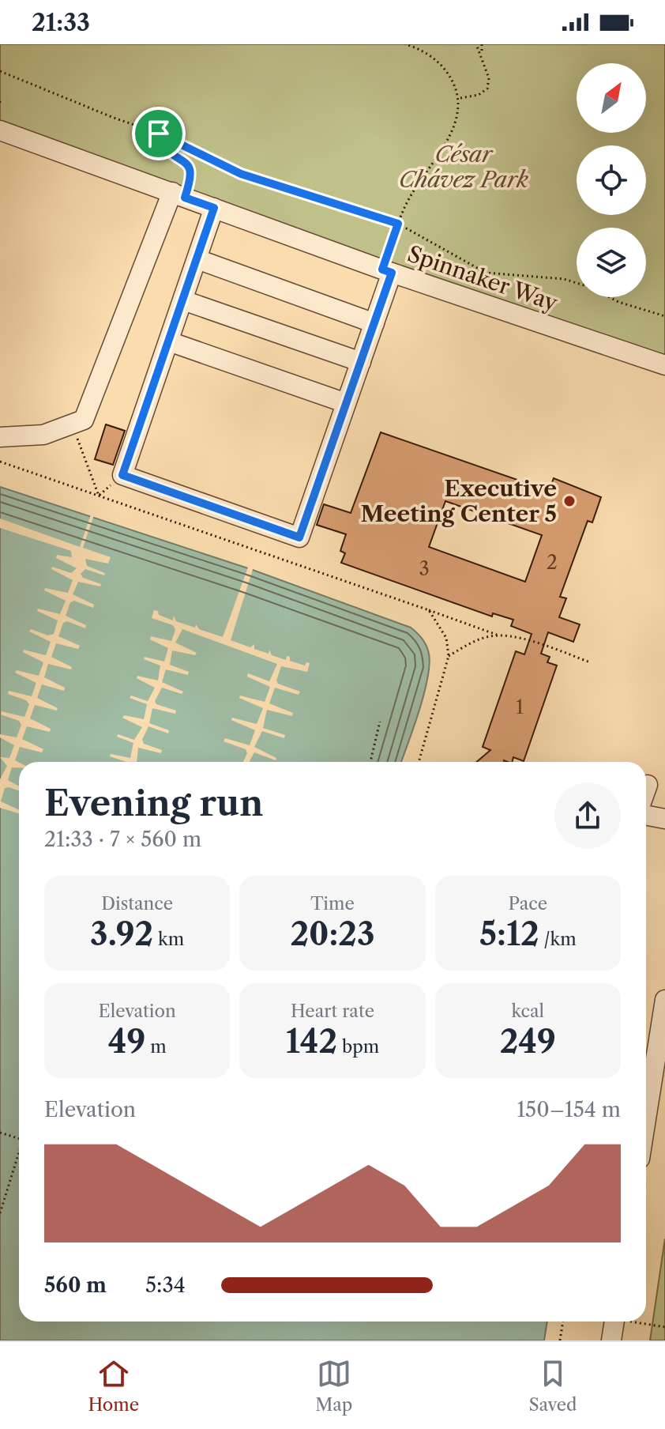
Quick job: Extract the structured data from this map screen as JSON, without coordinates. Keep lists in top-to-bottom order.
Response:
{
  "streets": {
    "street": ["Spinnaker Way"]
  },
  "parks": ["César Chávez Park"],
  "places": ["Executive Meeting Center 5"],
  "house_numbers": ["2", "3", "1"],
  "north": "top right",
  "page": {
    "status": "21:33",
    "heading": ["Evening run", "21:33 · 7 × 560 m"],
    "stats": [
      ["Distance", "3.92 km"],
      ["Time", "20:23"],
      ["Pace", "5:12 /km"],
      ["Elevation", "49 m"],
      ["Heart rate", "142 bpm"],
      ["kcal", "249"]
    ],
    "chart": ["Elevation", "150–154 m"],
    "list": [
      {
        "name": "560 m",
        "note": "5:34"
      }
    ],
    "tabs": ["Home", "Map", "Saved"]
  }
}
